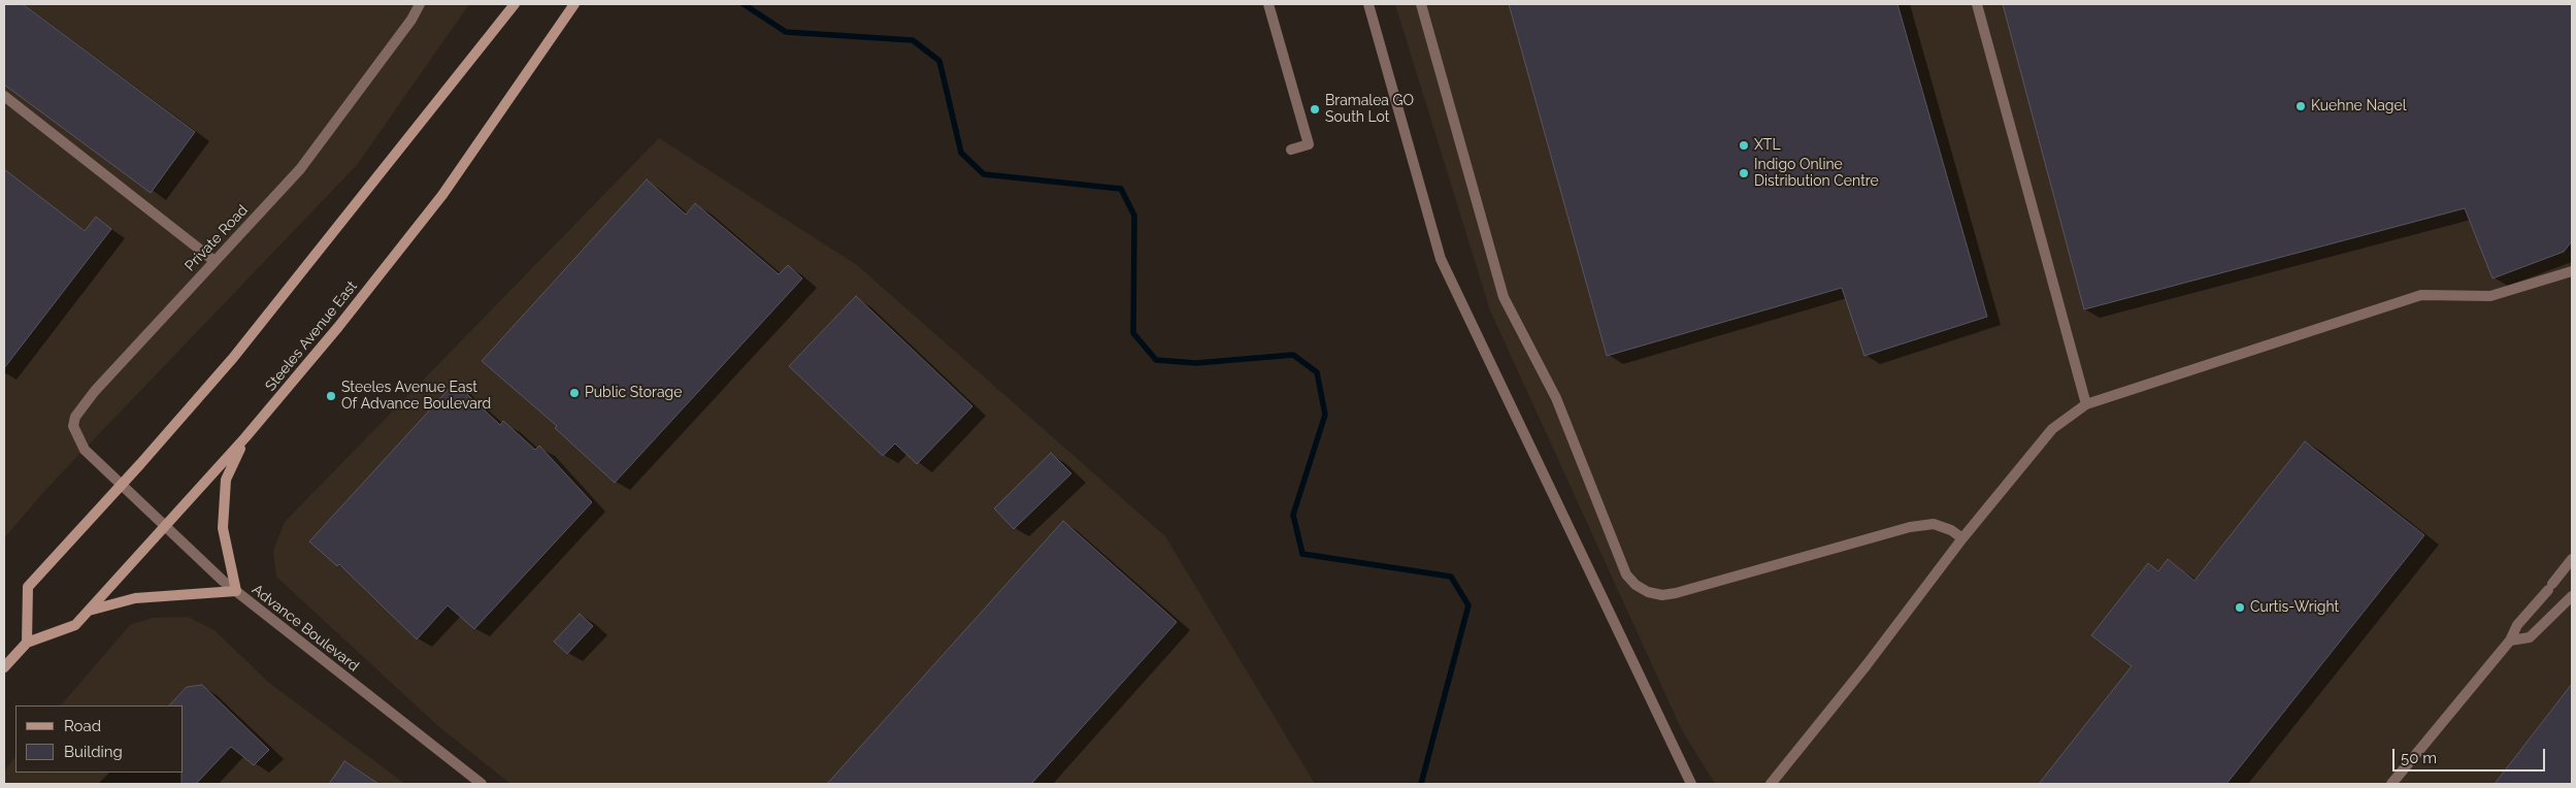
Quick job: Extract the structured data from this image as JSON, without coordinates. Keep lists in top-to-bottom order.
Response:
{
  "streets": {
    "main road": ["Steeles Avenue East"],
    "street": ["Private Road", "Advance Boulevard"]
  },
  "crossings": [
    ["Private Road", "Advance Boulevard"],
    ["Steeles Avenue East", "Advance Boulevard"]
  ],
  "places": [
    "Kuehne Nagel",
    "Bramalea GO South Lot",
    "XTL",
    "Indigo Online Distribution Centre",
    "Public Storage",
    "Steeles Avenue East Of Advance Boulevard",
    "Curtis-Wright"
  ],
  "legend": ["Road", "Building"],
  "scale_bar": "50 m"
}
